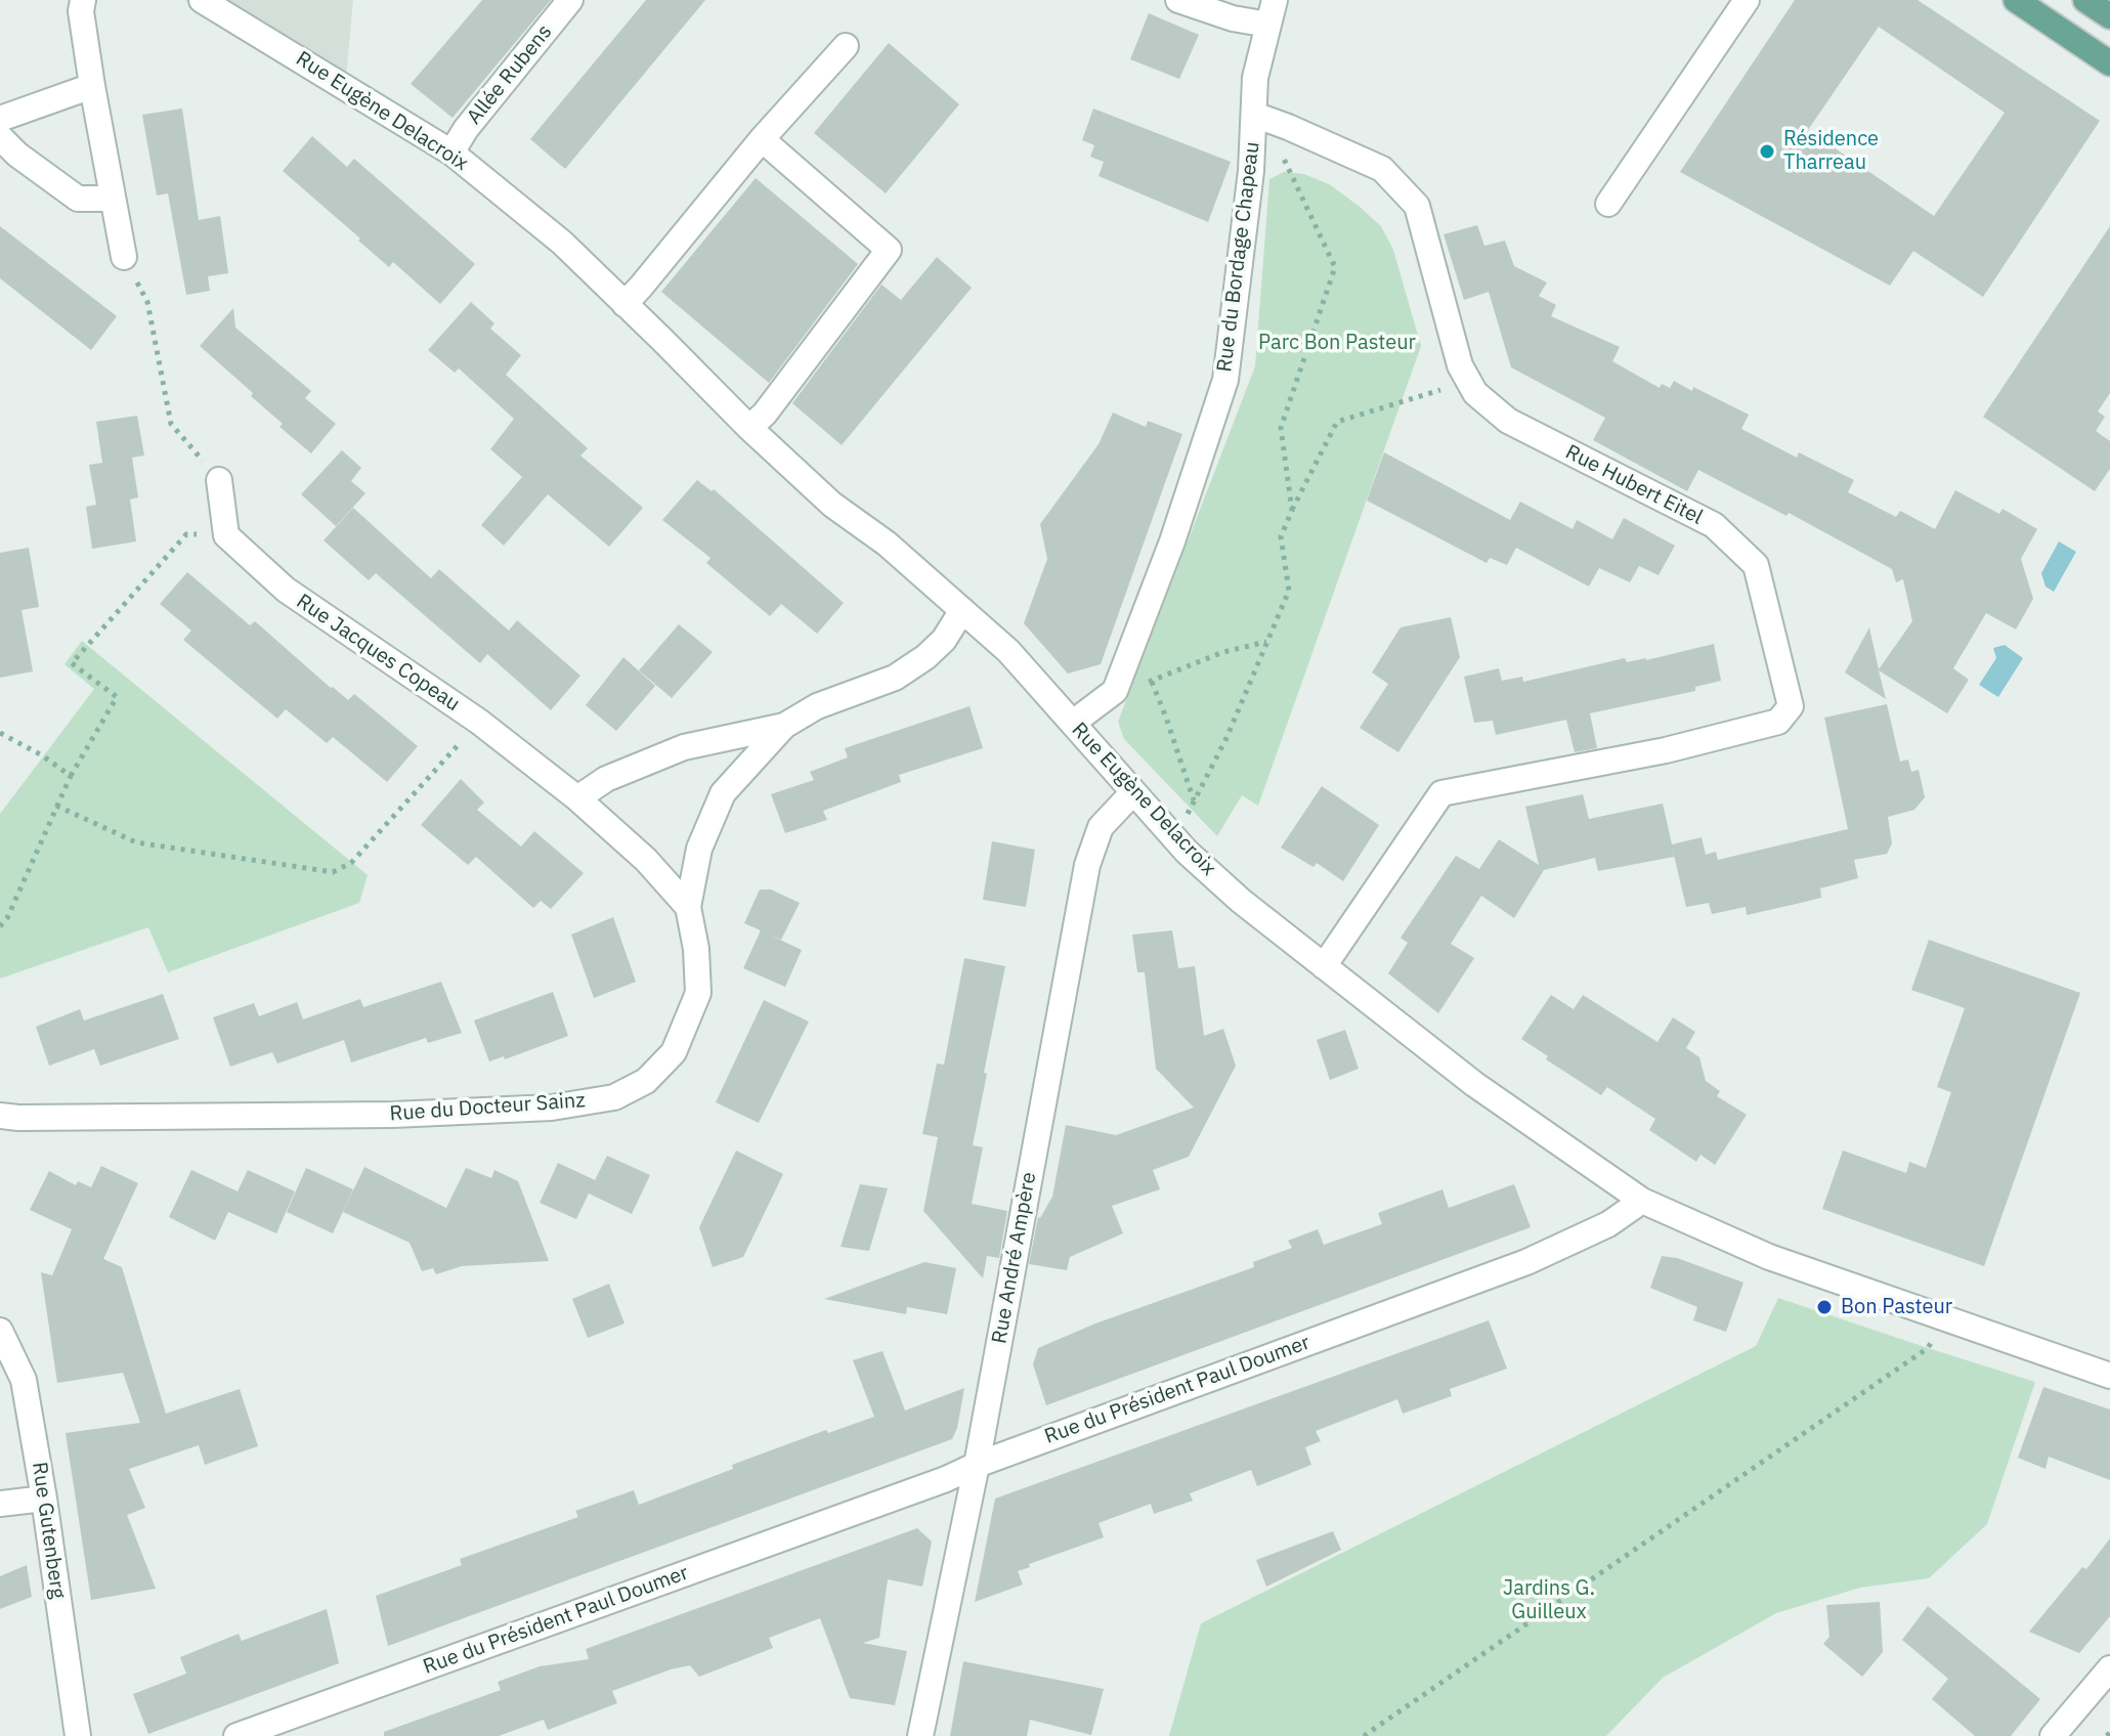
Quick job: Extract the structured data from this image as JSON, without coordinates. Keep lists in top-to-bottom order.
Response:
{
  "streets": {
    "street": [
      "Allée Rubens",
      "Rue Eugène Delacroix",
      "Rue du Bordage Chapeau",
      "Rue Hubert Eitel",
      "Rue Jacques Copeau",
      "Rue du Docteur Sainz",
      "Rue André Ampère",
      "Rue du Président Paul Doumer",
      "Rue Gutenberg"
    ]
  },
  "crossings": [
    ["Allée Rubens", "Rue Eugène Delacroix"],
    ["Rue Eugène Delacroix", "Rue Hubert Eitel"],
    ["Rue Eugène Delacroix", "Rue du Docteur Sainz"],
    ["Rue Eugène Delacroix", "Rue André Ampère"],
    ["Rue Eugène Delacroix", "Rue du Président Paul Doumer"],
    ["Rue du Bordage Chapeau", "Rue Hubert Eitel"],
    ["Rue Jacques Copeau", "Rue du Docteur Sainz"],
    ["Rue André Ampère", "Rue du Président Paul Doumer"]
  ],
  "parks": ["Parc Bon Pasteur", "Jardins G. Guilleux"],
  "places": ["Résidence Tharreau", "Bon Pasteur"]
}
